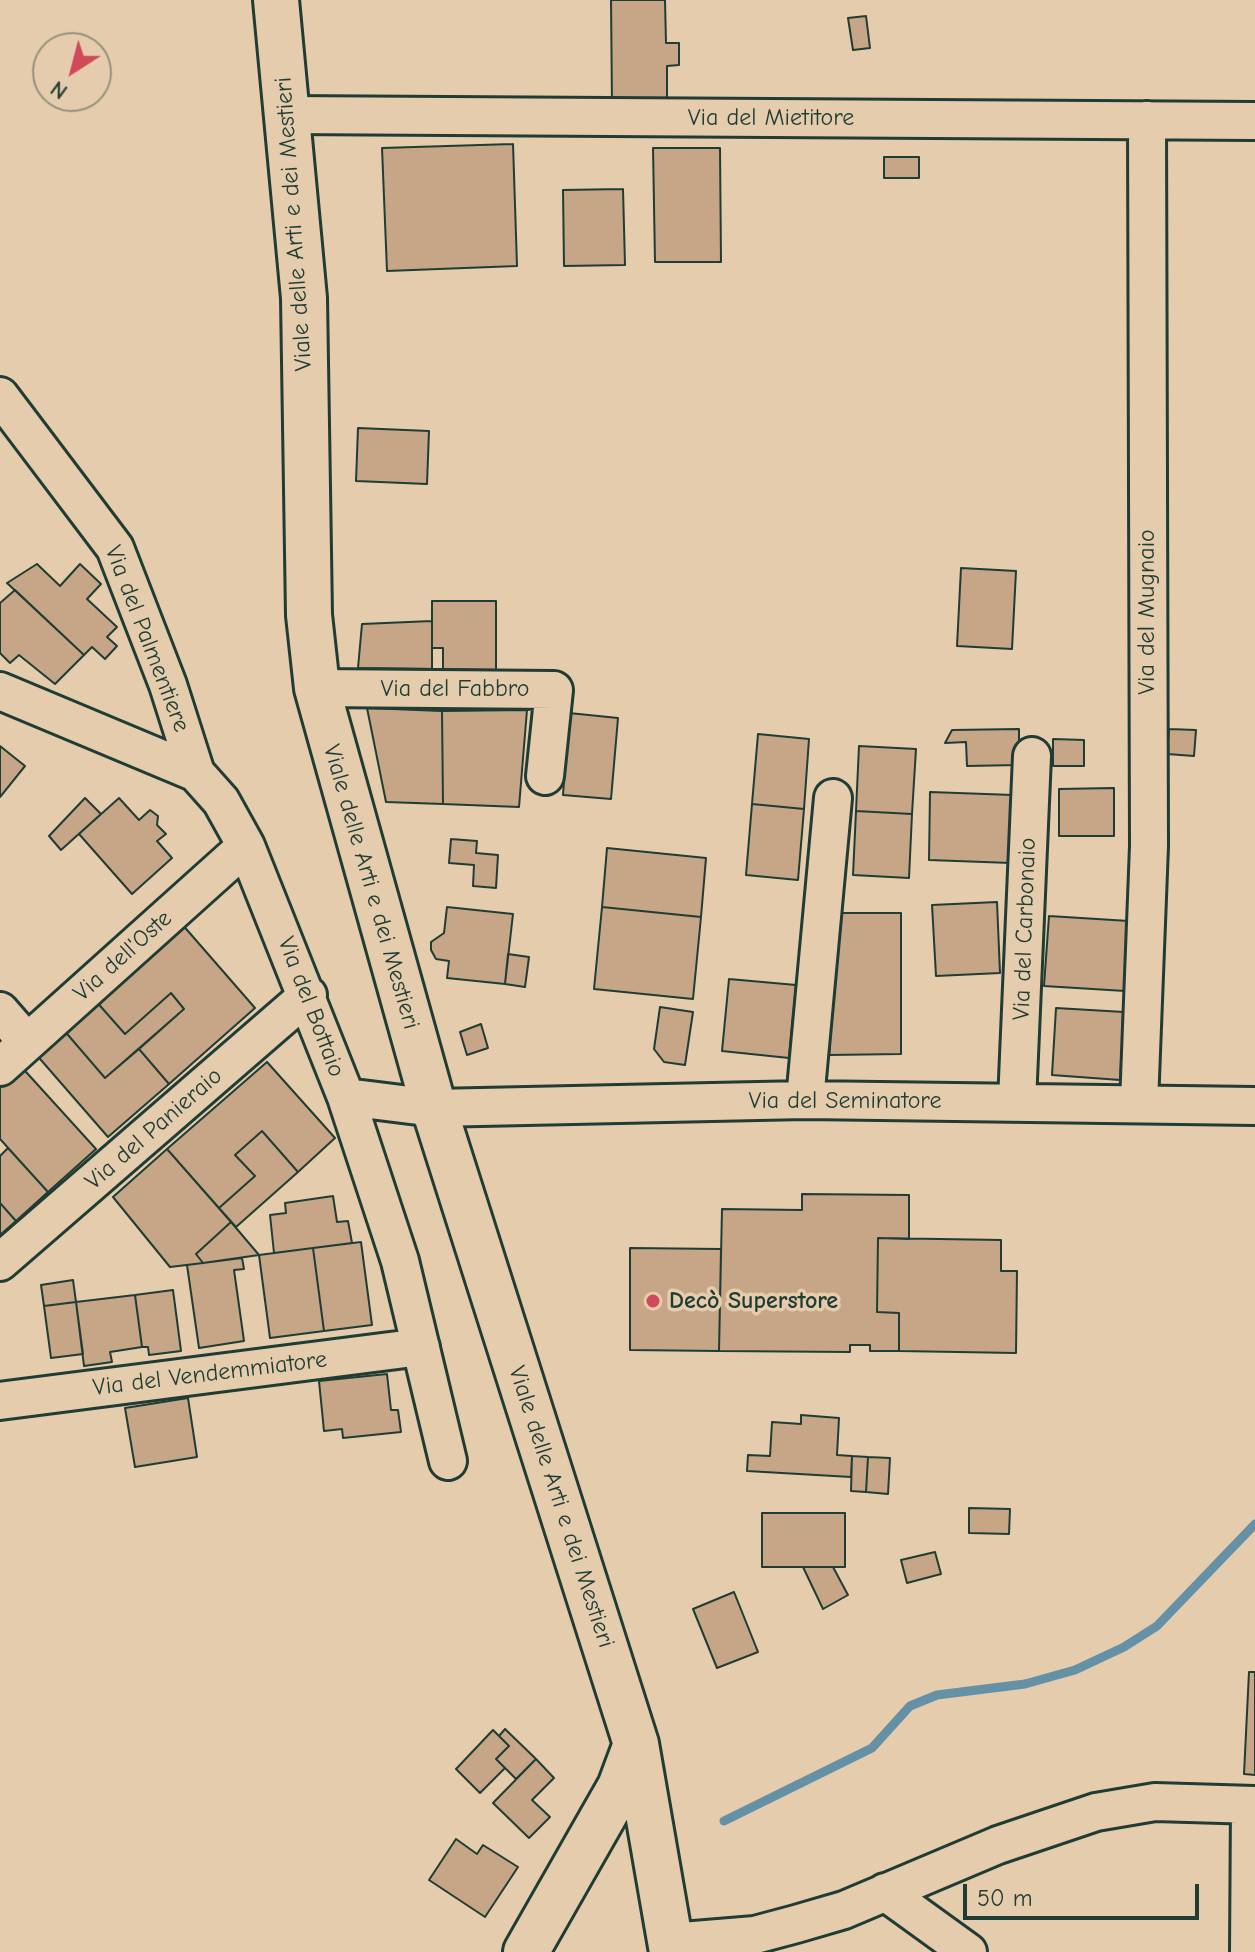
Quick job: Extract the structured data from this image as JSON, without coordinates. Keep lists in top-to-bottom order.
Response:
{
  "streets": {
    "street": [
      "Via del Mietitore",
      "Viale delle Arti e dei Mestieri",
      "Via del Mugnaio",
      "Via del Palmentiere",
      "Via del Fabbro",
      "Via del Carbonaio",
      "Via dell'Oste",
      "Via del Bottaio",
      "Via del Seminatore",
      "Via del Panieraio",
      "Via del Vendemmiatore"
    ]
  },
  "crossings": [
    ["Via del Mietitore", "Viale delle Arti e dei Mestieri"],
    ["Via del Mietitore", "Via del Mugnaio"],
    ["Viale delle Arti e dei Mestieri", "Via del Fabbro"],
    ["Viale delle Arti e dei Mestieri", "Via del Seminatore"],
    ["Via del Mugnaio", "Via del Seminatore"],
    ["Via del Palmentiere", "Via del Bottaio"],
    ["Via del Carbonaio", "Via del Seminatore"],
    ["Via dell'Oste", "Via del Bottaio"],
    ["Via del Bottaio", "Via del Seminatore"],
    ["Via del Bottaio", "Via del Panieraio"],
    ["Via del Bottaio", "Via del Vendemmiatore"]
  ],
  "places": ["Decò Superstore"],
  "scale_bar": "50 m",
  "north": "bottom left"
}
